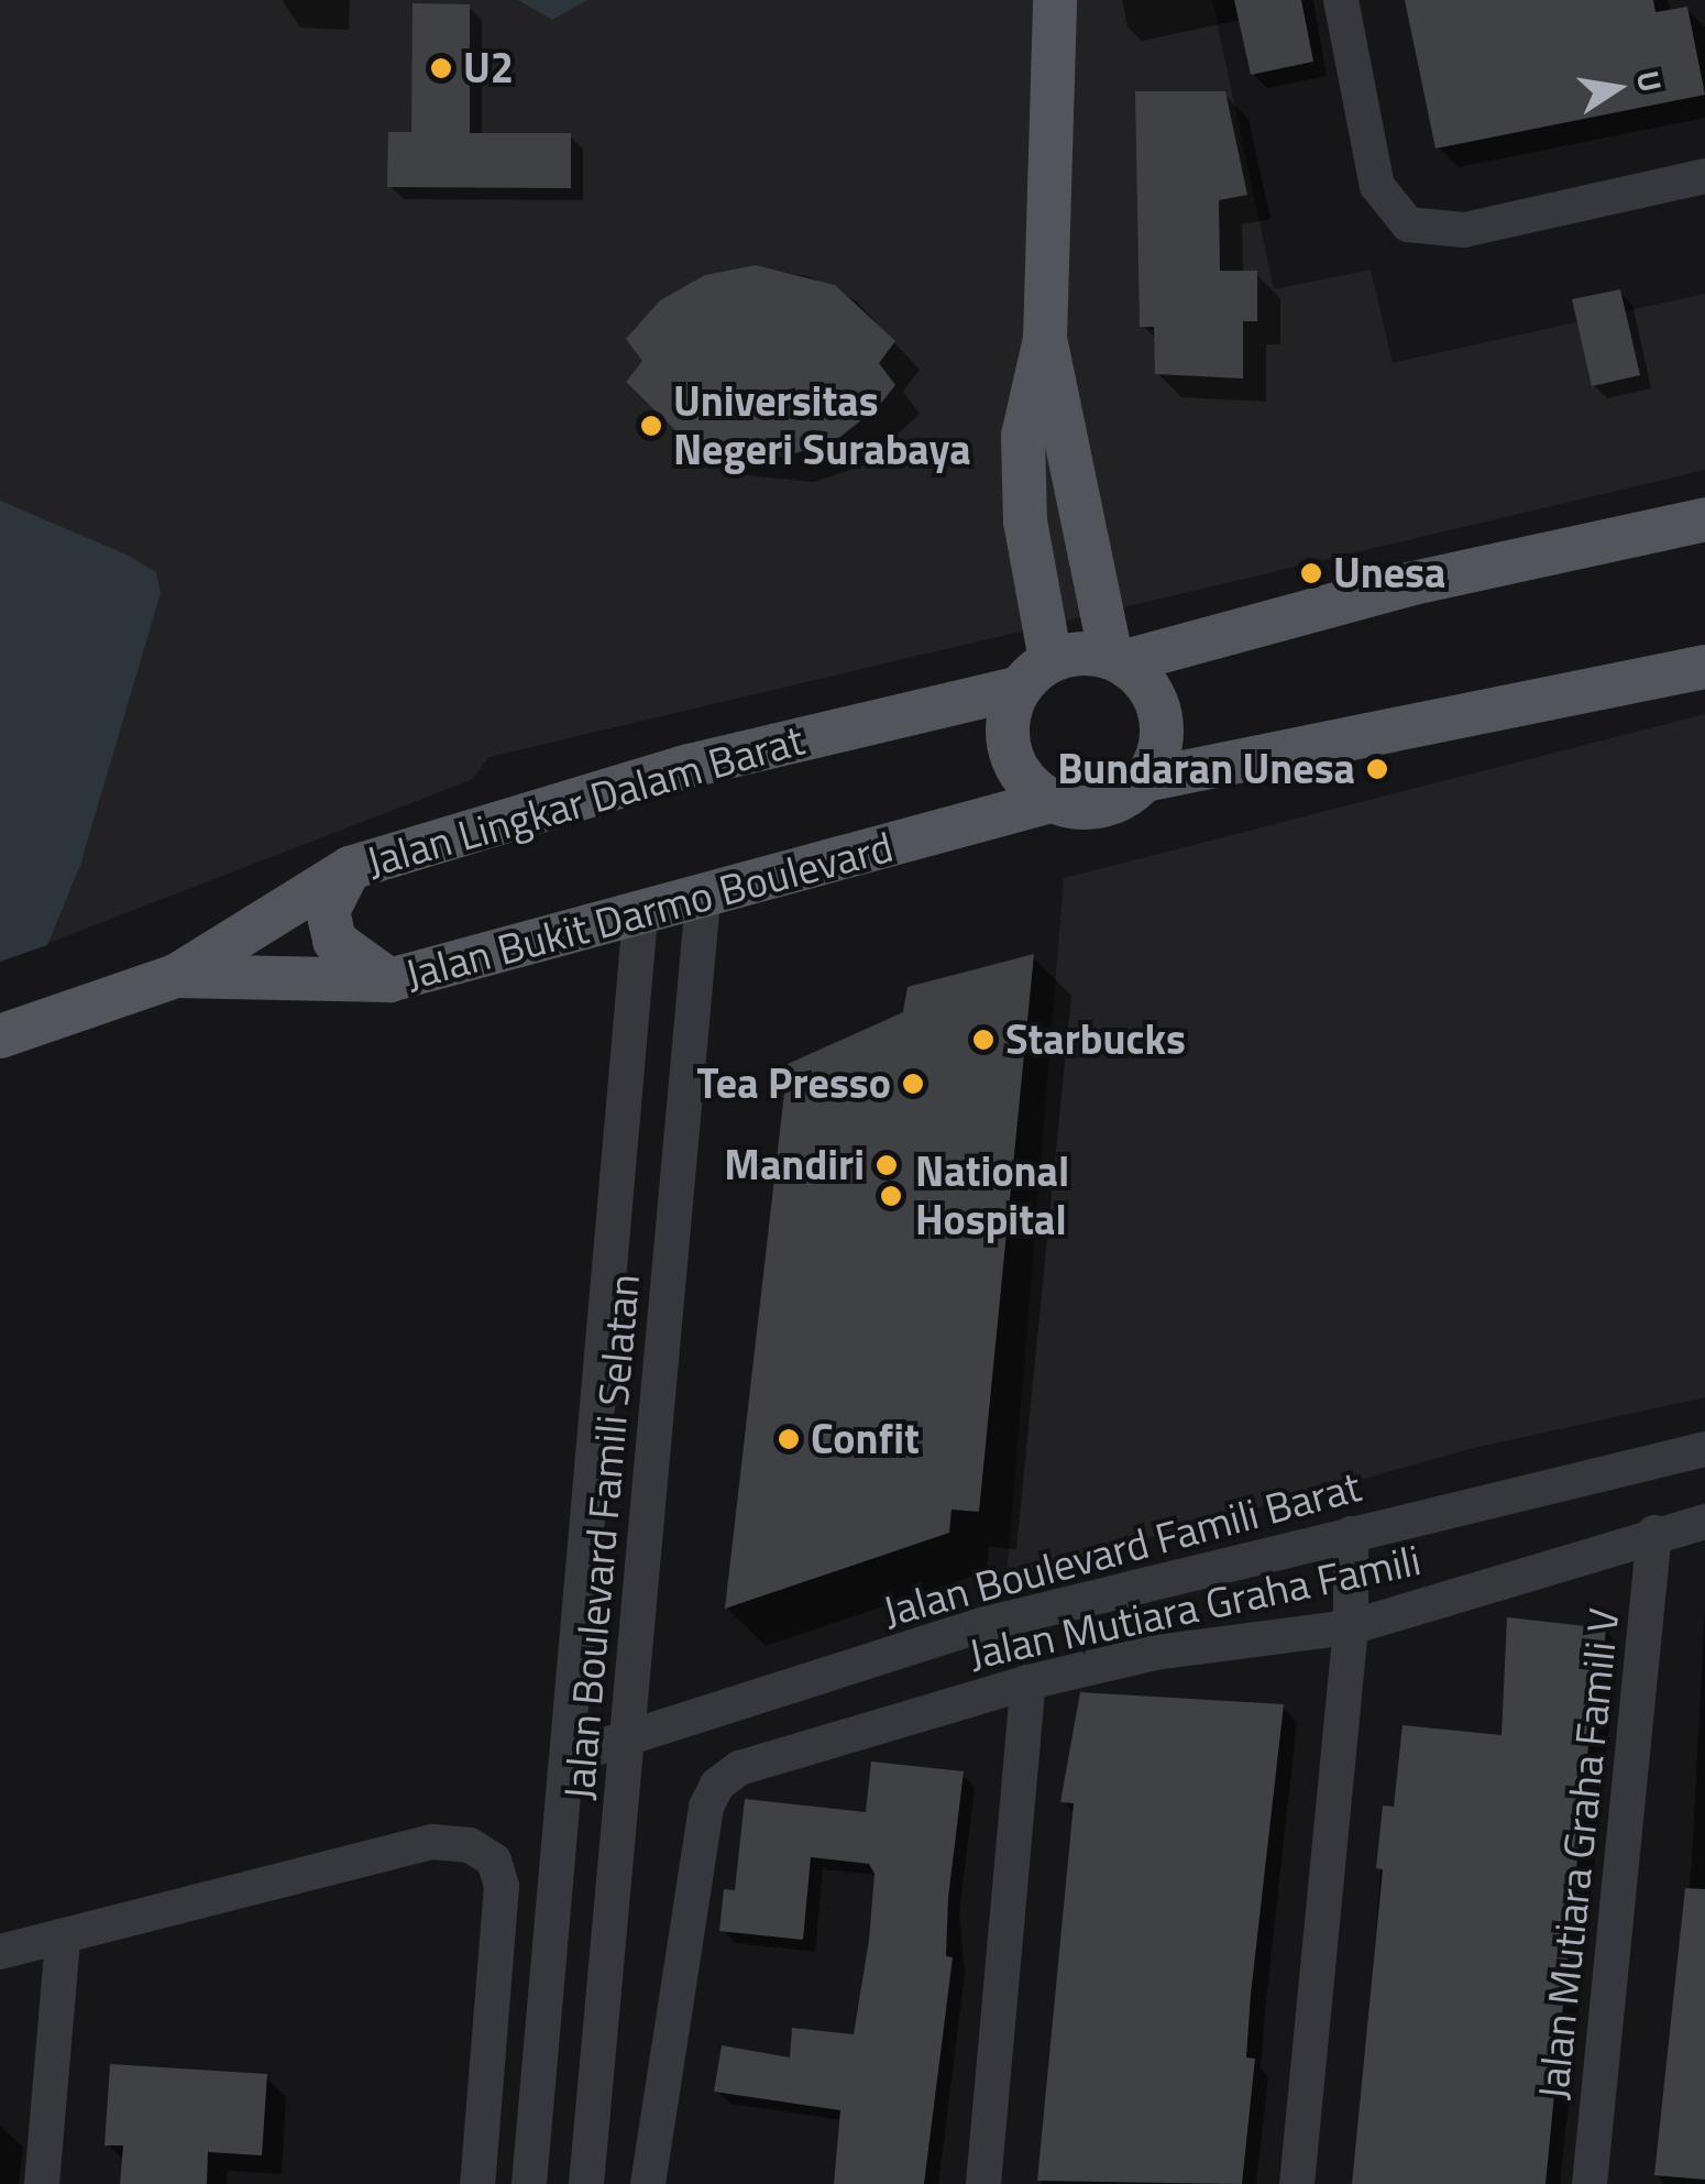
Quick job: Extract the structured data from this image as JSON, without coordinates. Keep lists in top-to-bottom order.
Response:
{
  "streets": {
    "main road": ["Jalan Lingkar Dalam Barat", "Jalan Bukit Darmo Boulevard"],
    "street": [
      "Jalan Boulevard Famili Selatan",
      "Jalan Boulevard Famili Barat",
      "Jalan Mutiara Graha Famili",
      "Jalan Mutiara Graha Famili V"
    ]
  },
  "crossings": [
    ["Jalan Lingkar Dalam Barat", "Jalan Bukit Darmo Boulevard"],
    ["Jalan Bukit Darmo Boulevard", "Jalan Boulevard Famili Selatan"],
    ["Jalan Boulevard Famili Selatan", "Jalan Boulevard Famili Barat"],
    ["Jalan Mutiara Graha Famili", "Jalan Mutiara Graha Famili V"]
  ],
  "places": [
    "U2",
    "Universitas Negeri Surabaya",
    "Unesa",
    "Bundaran Unesa",
    "Starbucks",
    "Tea Presso",
    "Mandiri",
    "National Hospital",
    "Confit"
  ],
  "north": "right"
}
